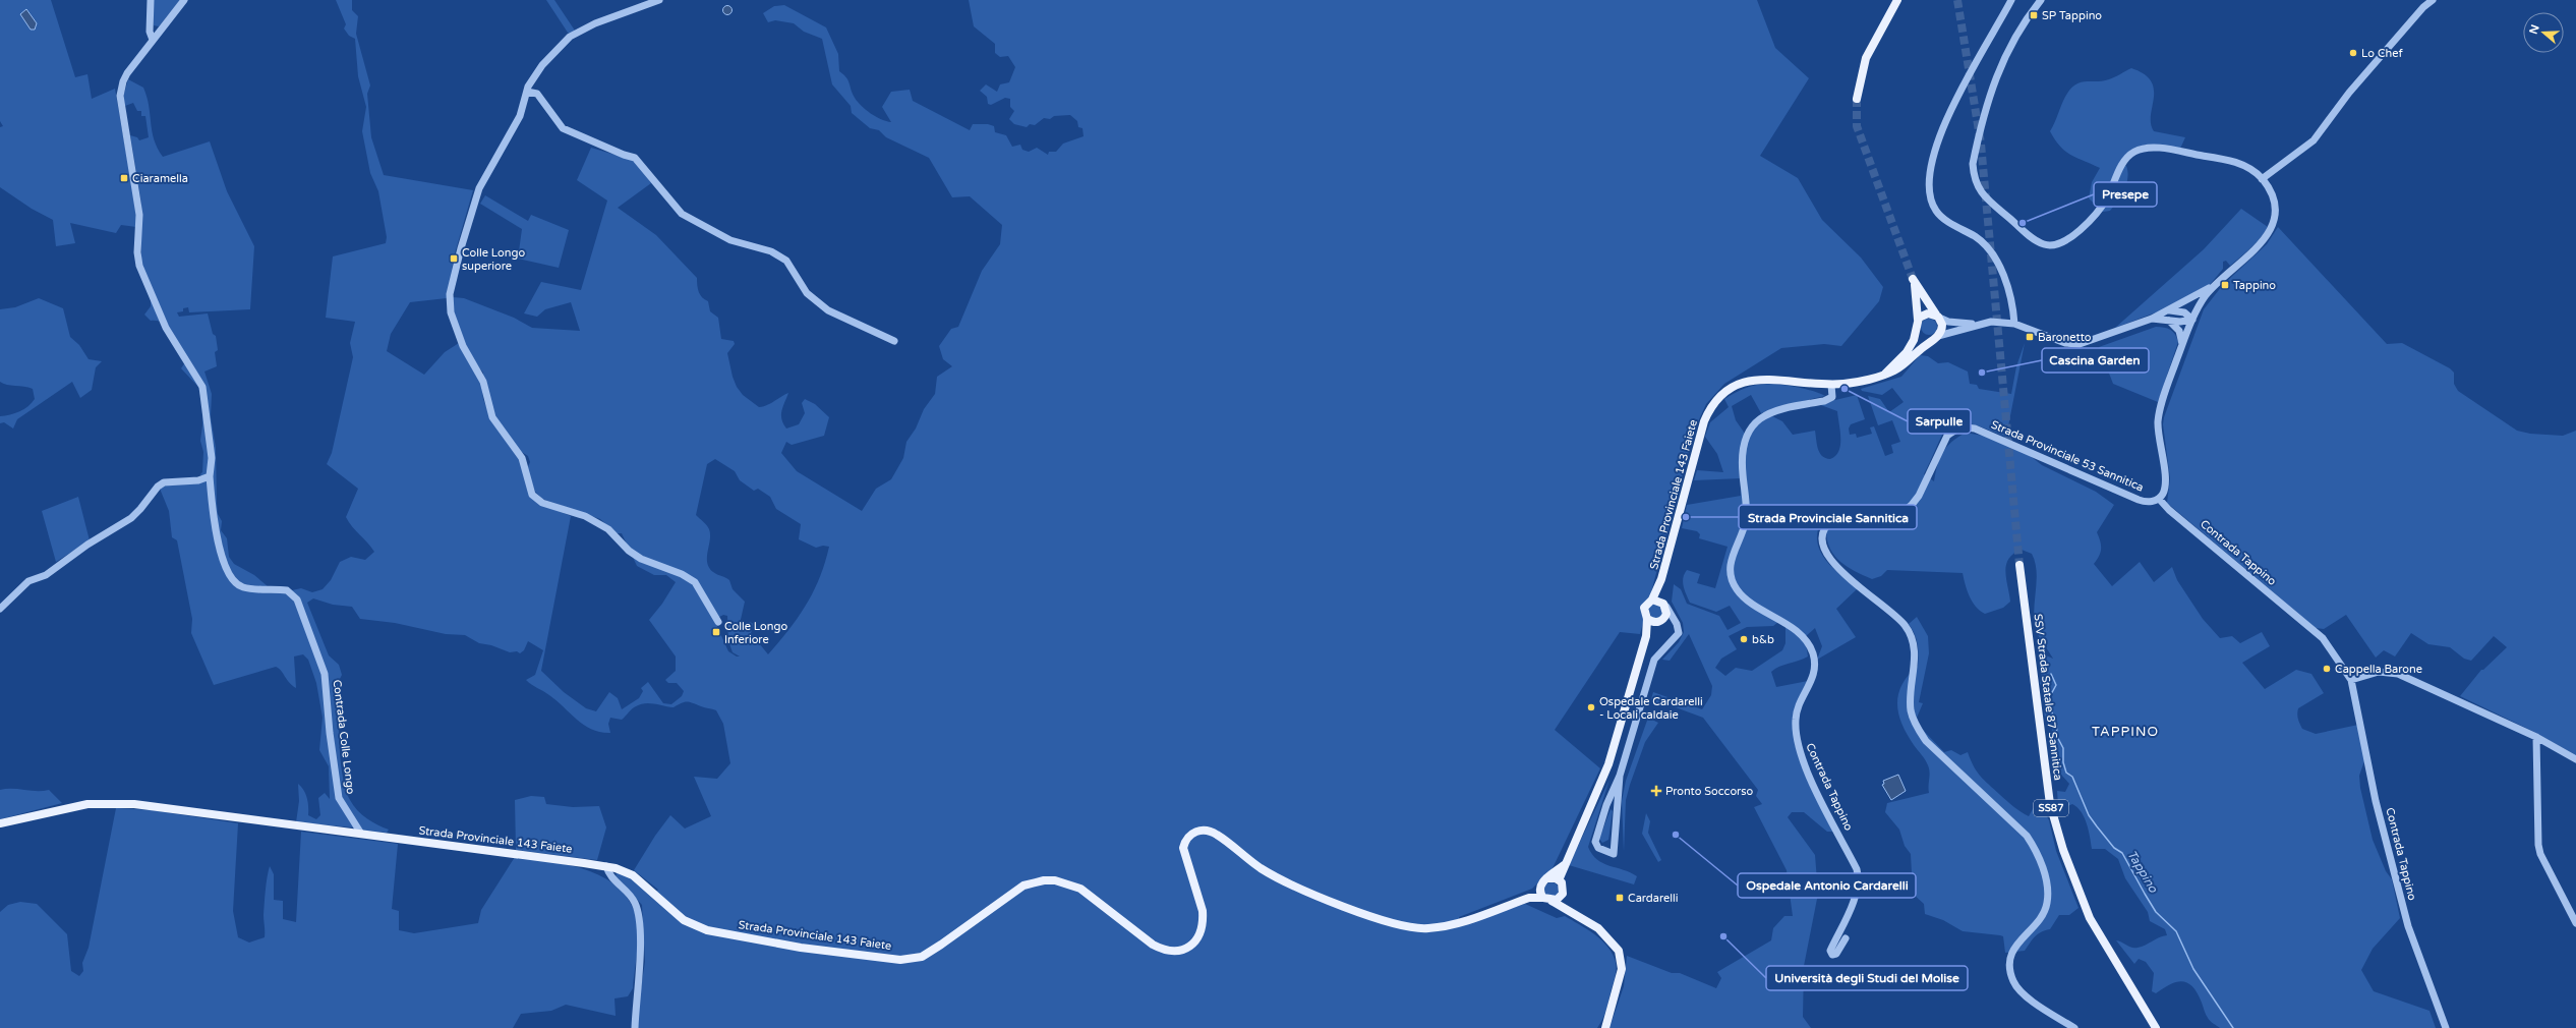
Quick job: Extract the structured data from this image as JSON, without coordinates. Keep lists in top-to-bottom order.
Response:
{
  "streets": {
    "main road": ["Strada Provinciale 143 Faiete", "SSV Strada Statale 87 Sannitica", "SS87"],
    "street": ["Strada Provinciale 53 Sannitica", "Contrada Tappino", "Contrada Colle Longo"]
  },
  "crossings": [
    ["Strada Provinciale 53 Sannitica", "Contrada Tappino"],
    ["Strada Provinciale 143 Faiete", "Contrada Tappino"],
    ["Strada Provinciale 143 Faiete", "Contrada Colle Longo"]
  ],
  "districts": ["TAPPINO"],
  "water": ["Tappino"],
  "places": {
    "transit": [
      "SP Tappino",
      "Ciaramella",
      "Colle Longo superiore",
      "Tappino",
      "Baronetto",
      "Colle Longo Inferiore",
      "Cardarelli"
    ],
    "other": [
      "Lo Chef",
      "Presepe",
      "Cascina Garden",
      "Sarpulle",
      "Strada Provinciale Sannitica",
      "b&b",
      "Cappella Barone",
      "Ospedale Cardarelli - Locali caldaie",
      "Ospedale Antonio Cardarelli",
      "Università degli Studi del Molise"
    ],
    "health": ["Pronto Soccorso"]
  },
  "north": "left"
}
